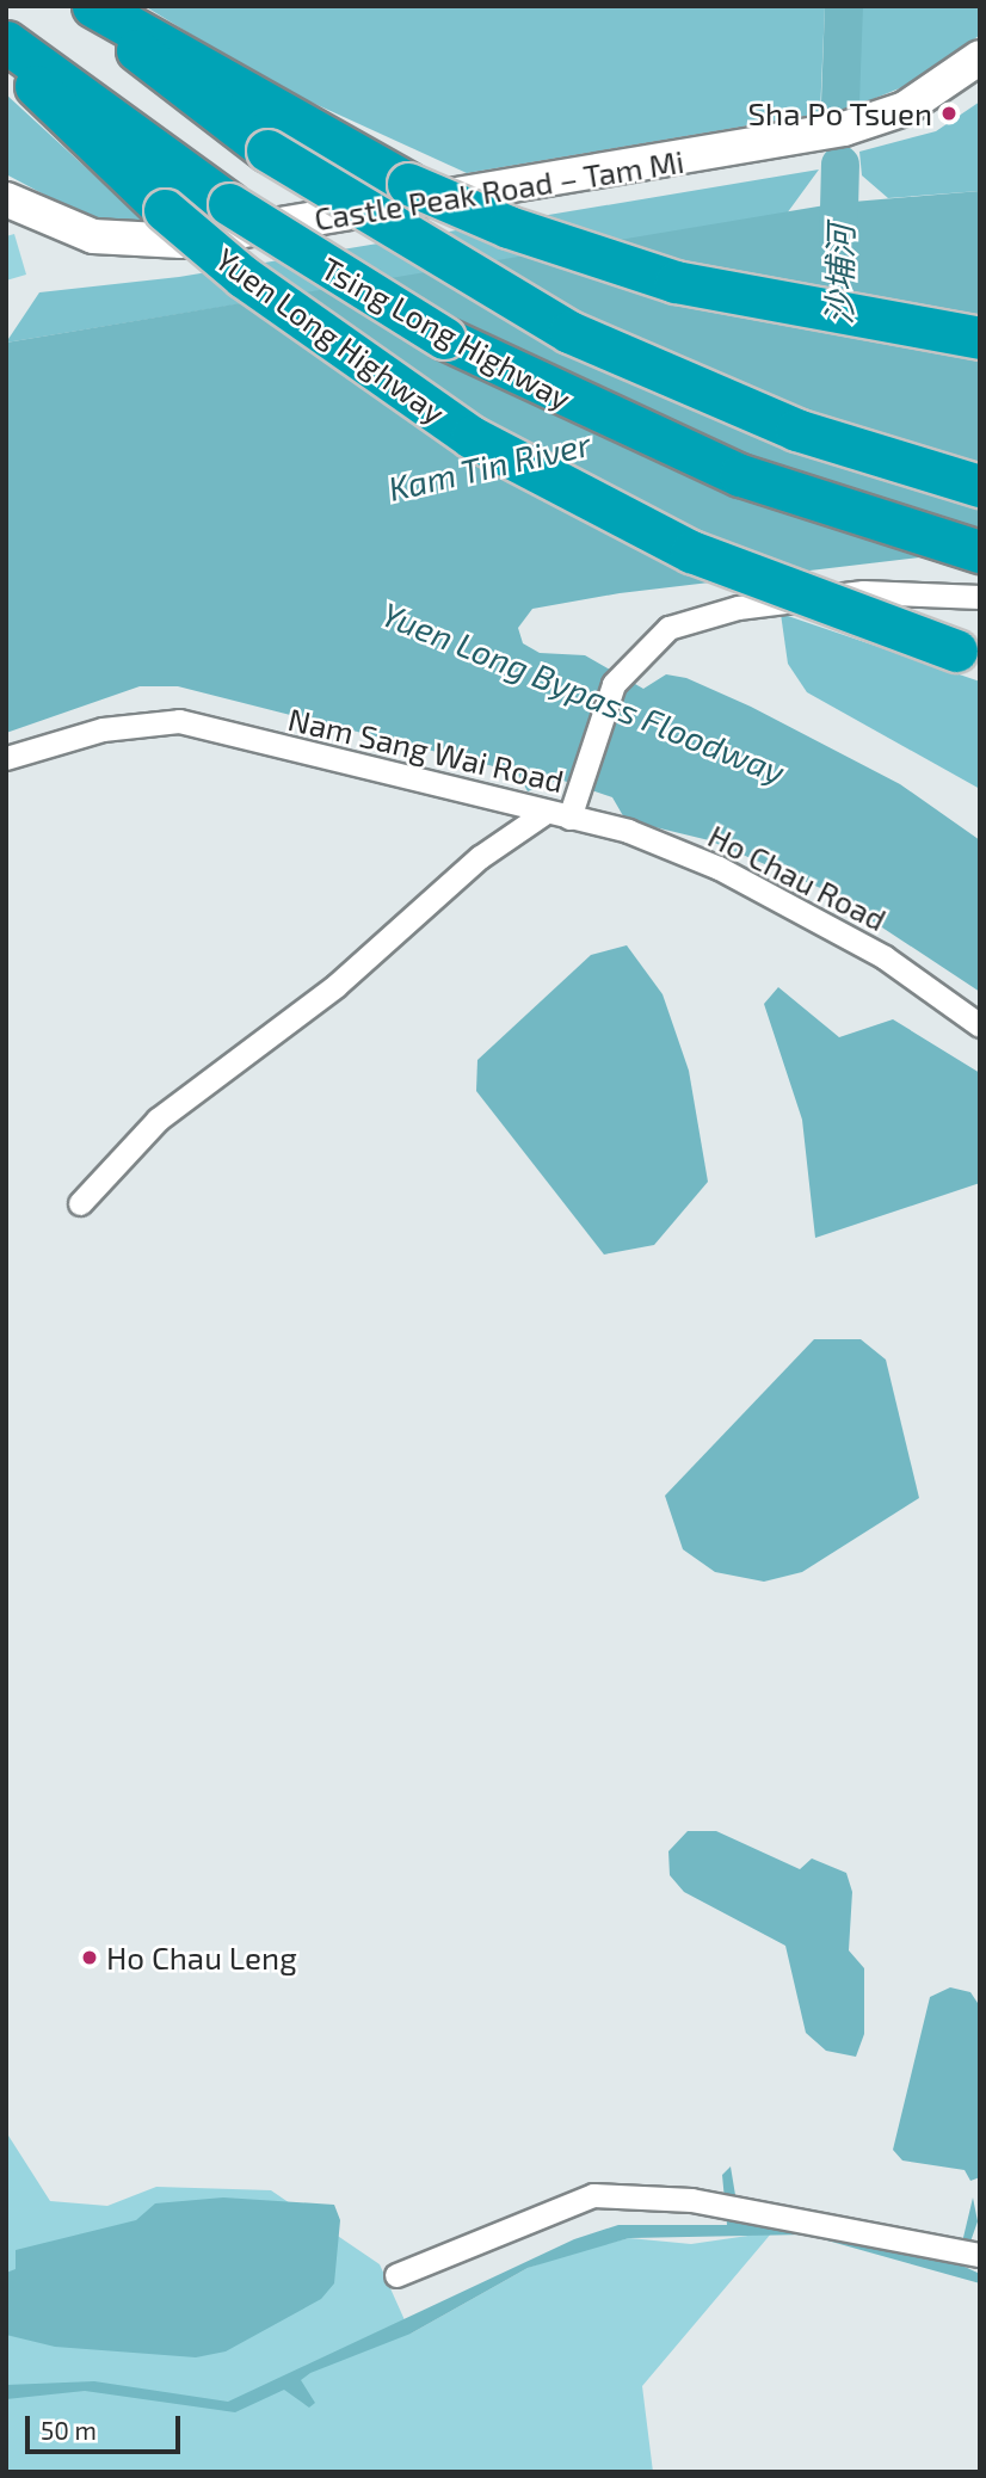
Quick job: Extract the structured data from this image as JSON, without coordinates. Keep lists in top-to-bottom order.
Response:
{
  "streets": {
    "highway": ["Tsing Long Highway", "Yuen Long Highway"],
    "main road": ["Castle Peak Road – Tam Mi"],
    "street": ["Nam Sang Wai Road", "Ho Chau Road"]
  },
  "crossings": [
    ["Nam Sang Wai Road", "Ho Chau Road"]
  ],
  "water": ["沙埔河", "Kam Tin River", "Yuen Long Bypass Floodway"],
  "places": ["Sha Po Tsuen", "Ho Chau Leng"],
  "scale_bar": "50 m"
}
